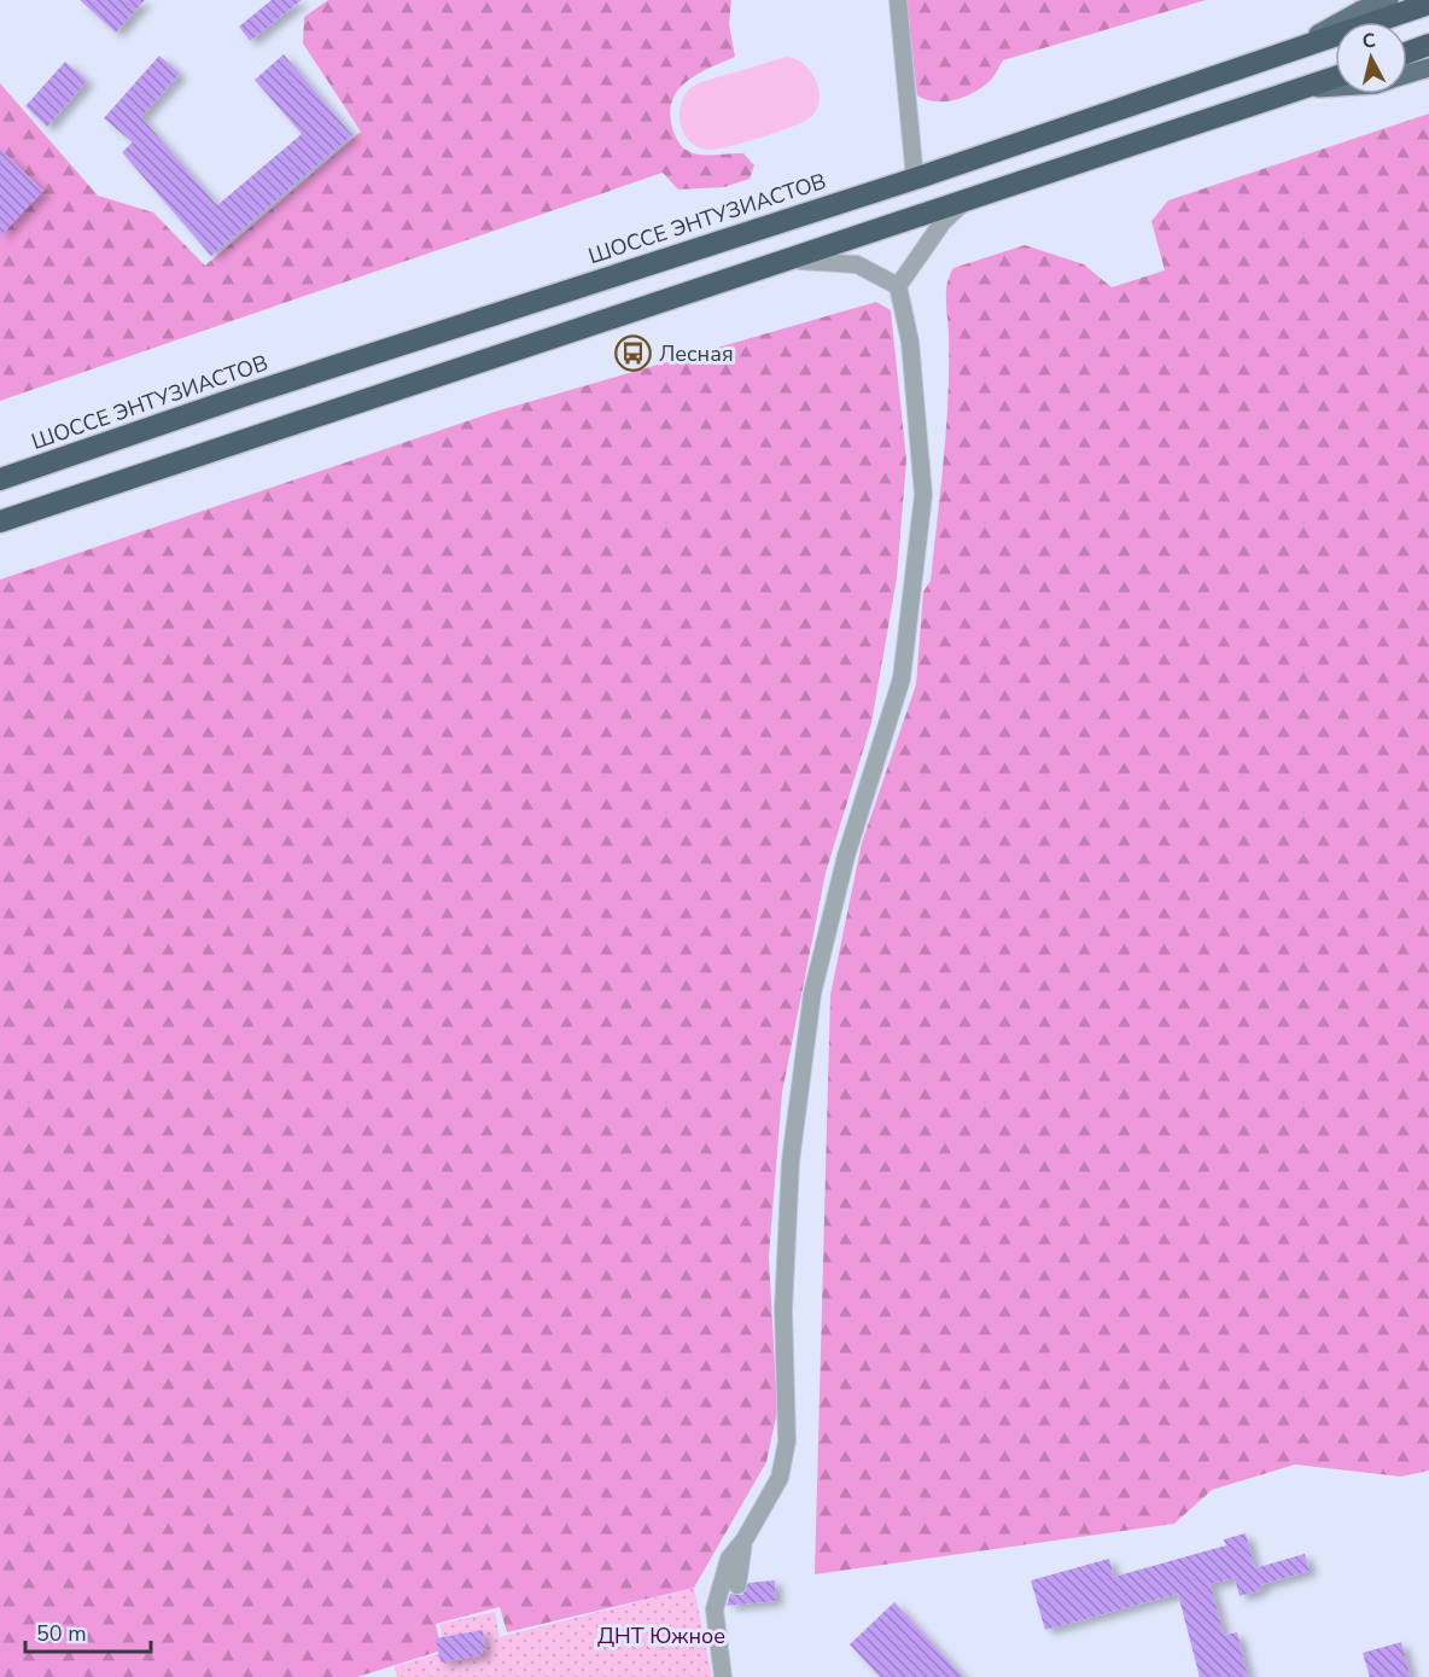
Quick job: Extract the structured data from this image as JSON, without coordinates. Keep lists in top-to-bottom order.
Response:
{
  "streets": {
    "highway": ["ШОССЕ ЭНТУЗИАСТОВ"]
  },
  "parks": ["ДНТ Южное"],
  "places": {
    "bus stop": ["Лесная"]
  },
  "scale_bar": "50 m",
  "north": "top"
}
